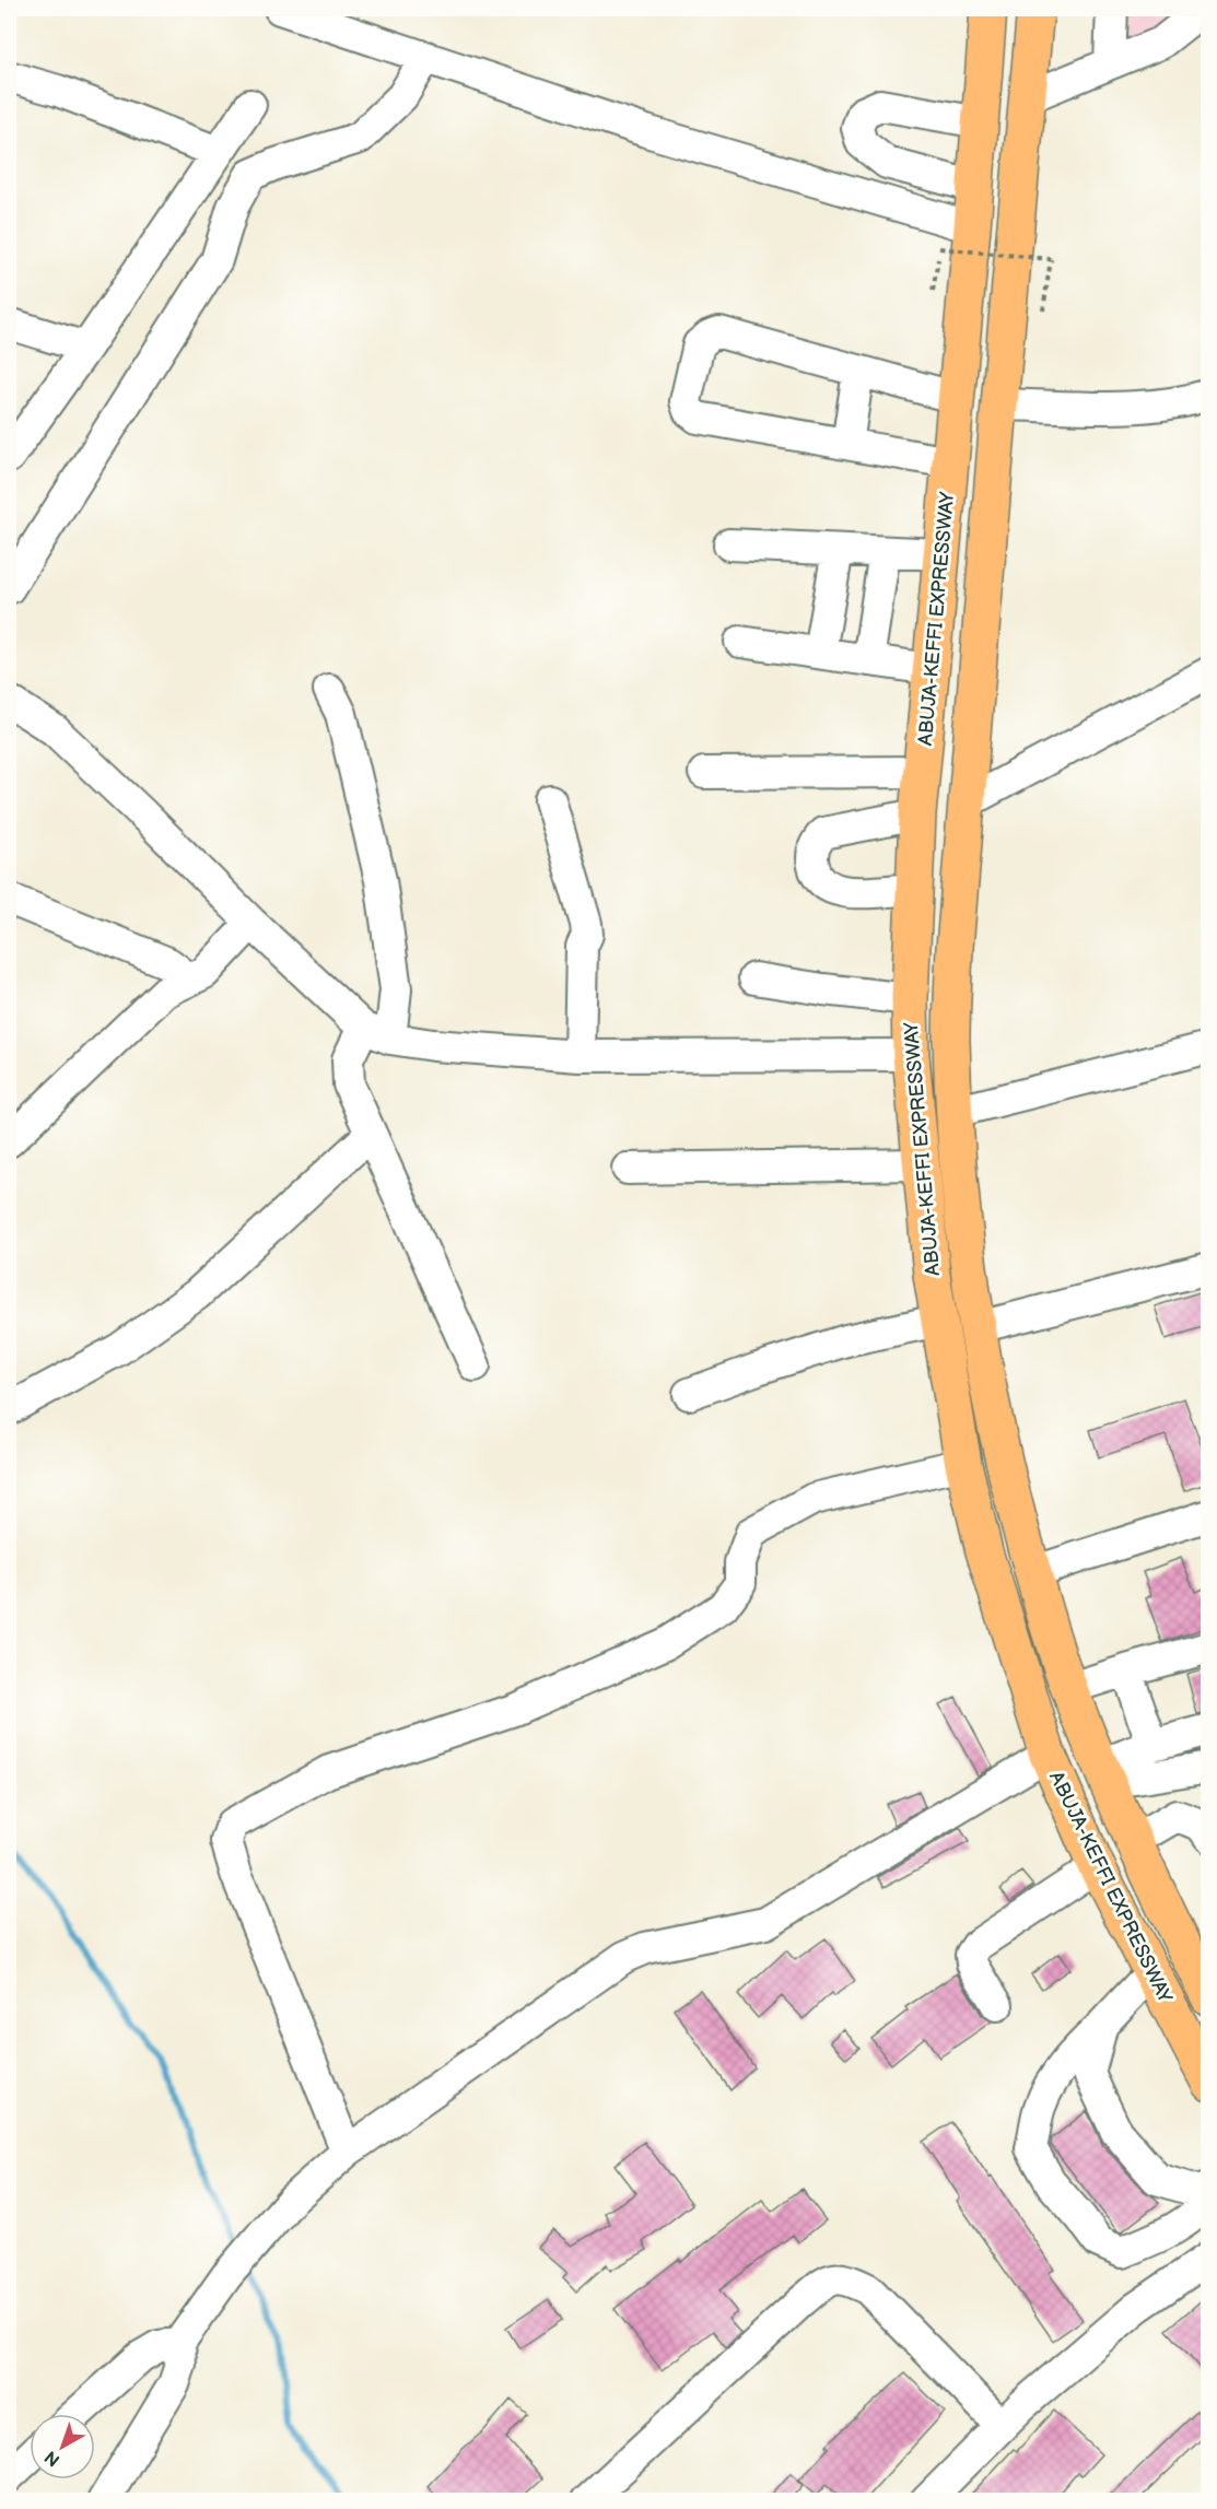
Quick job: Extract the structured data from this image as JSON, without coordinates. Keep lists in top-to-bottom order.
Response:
{
  "streets": {
    "highway": ["ABUJA-KEFFI EXPRESSWAY"]
  },
  "north": "bottom left"
}
